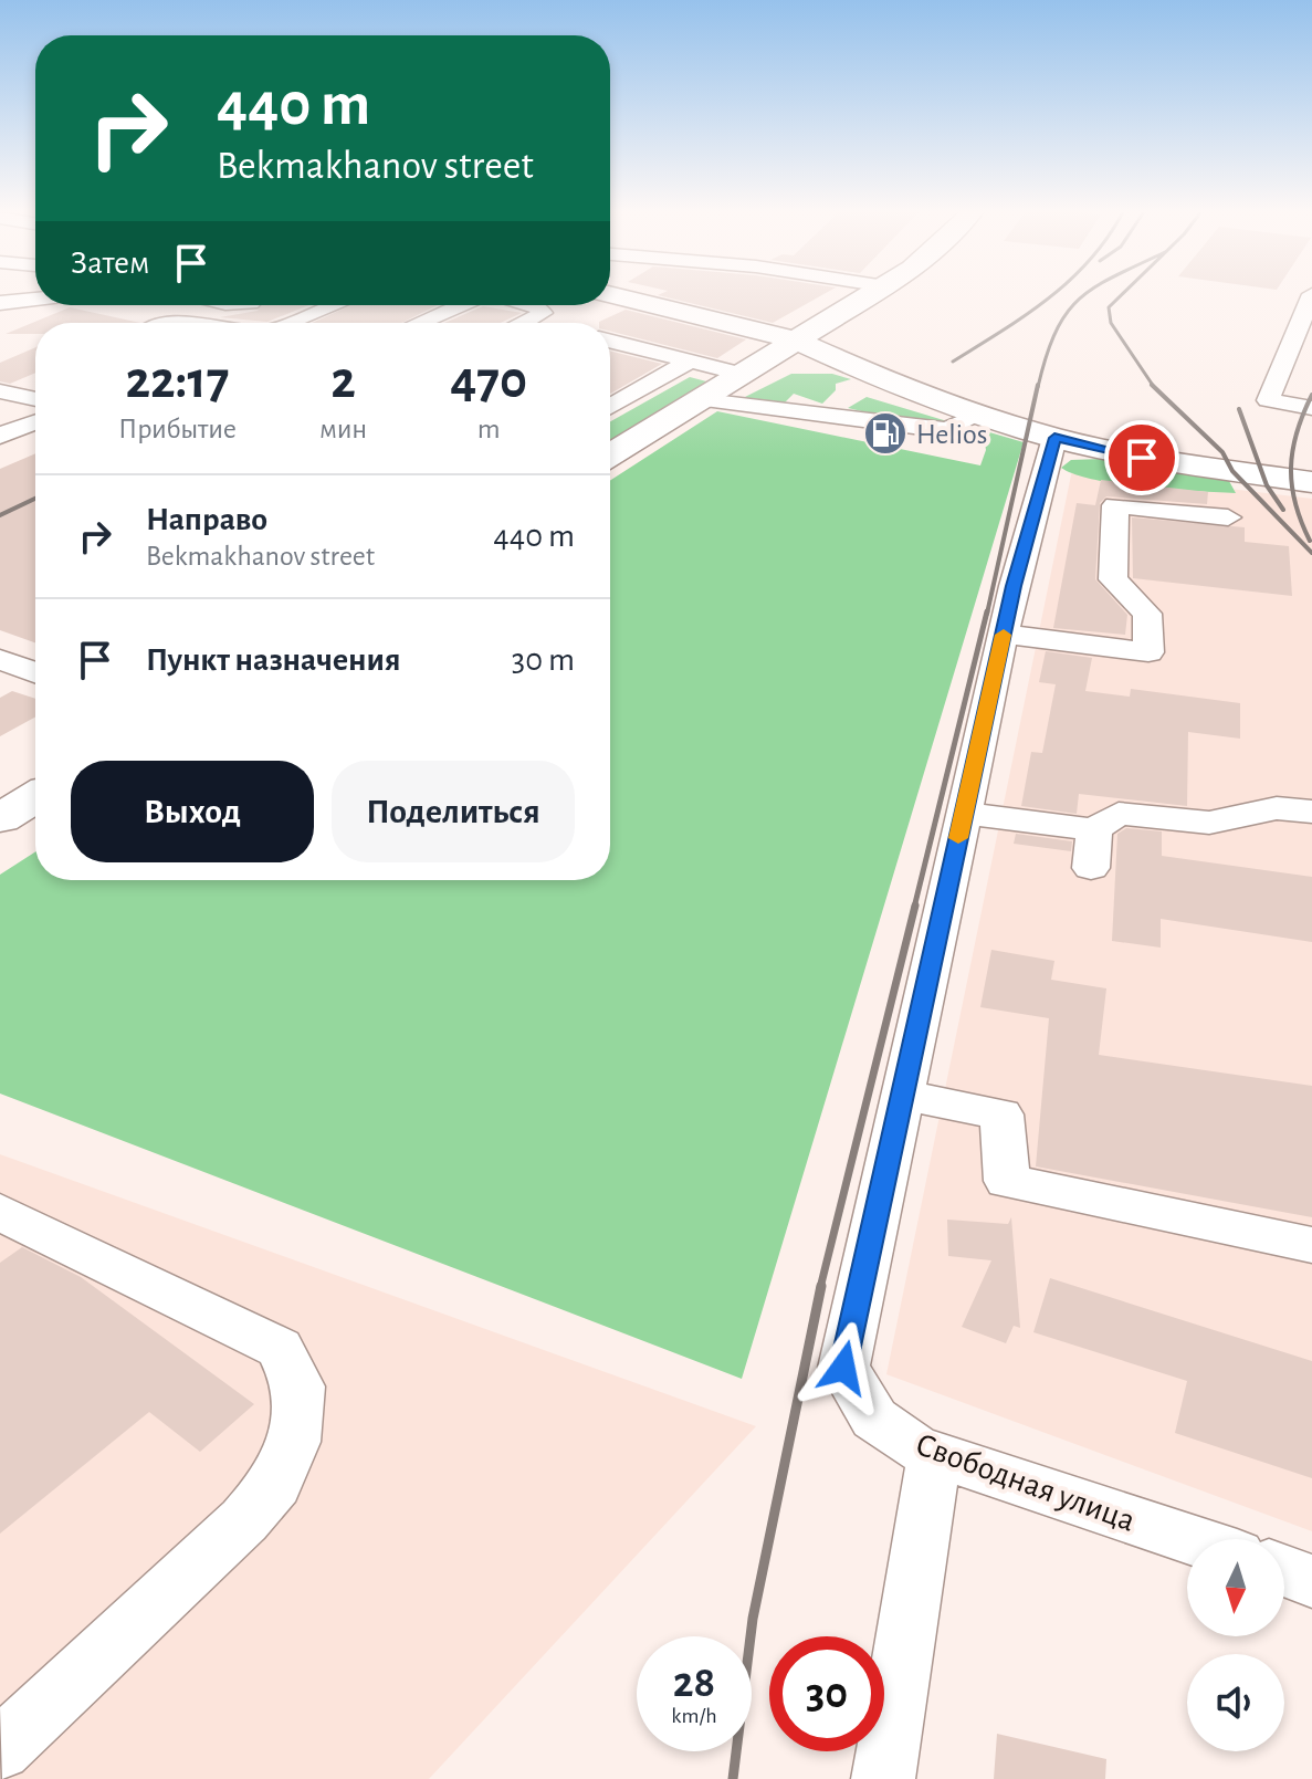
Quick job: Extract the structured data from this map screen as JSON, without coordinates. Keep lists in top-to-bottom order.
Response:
{
  "streets": {
    "street": ["Свободная улица"]
  },
  "places": {
    "fuel station": ["Helios"]
  },
  "north": "bottom",
  "page": {
    "turn": ["440 m", "Bekmakhanov street"],
    "then": "Затем",
    "eta": [
      "22:17",
      "Прибытие",
      "2",
      "мин",
      "470",
      "m"
    ],
    "list": [
      {
        "name": "Направо",
        "note": "Bekmakhanov street",
        "value": "440 m"
      },
      {
        "name": "Пункт назначения",
        "value": "30 m"
      }
    ],
    "buttons": ["Выход", "Поделиться"],
    "speed": "28 km/h",
    "limit": "30"
  }
}
